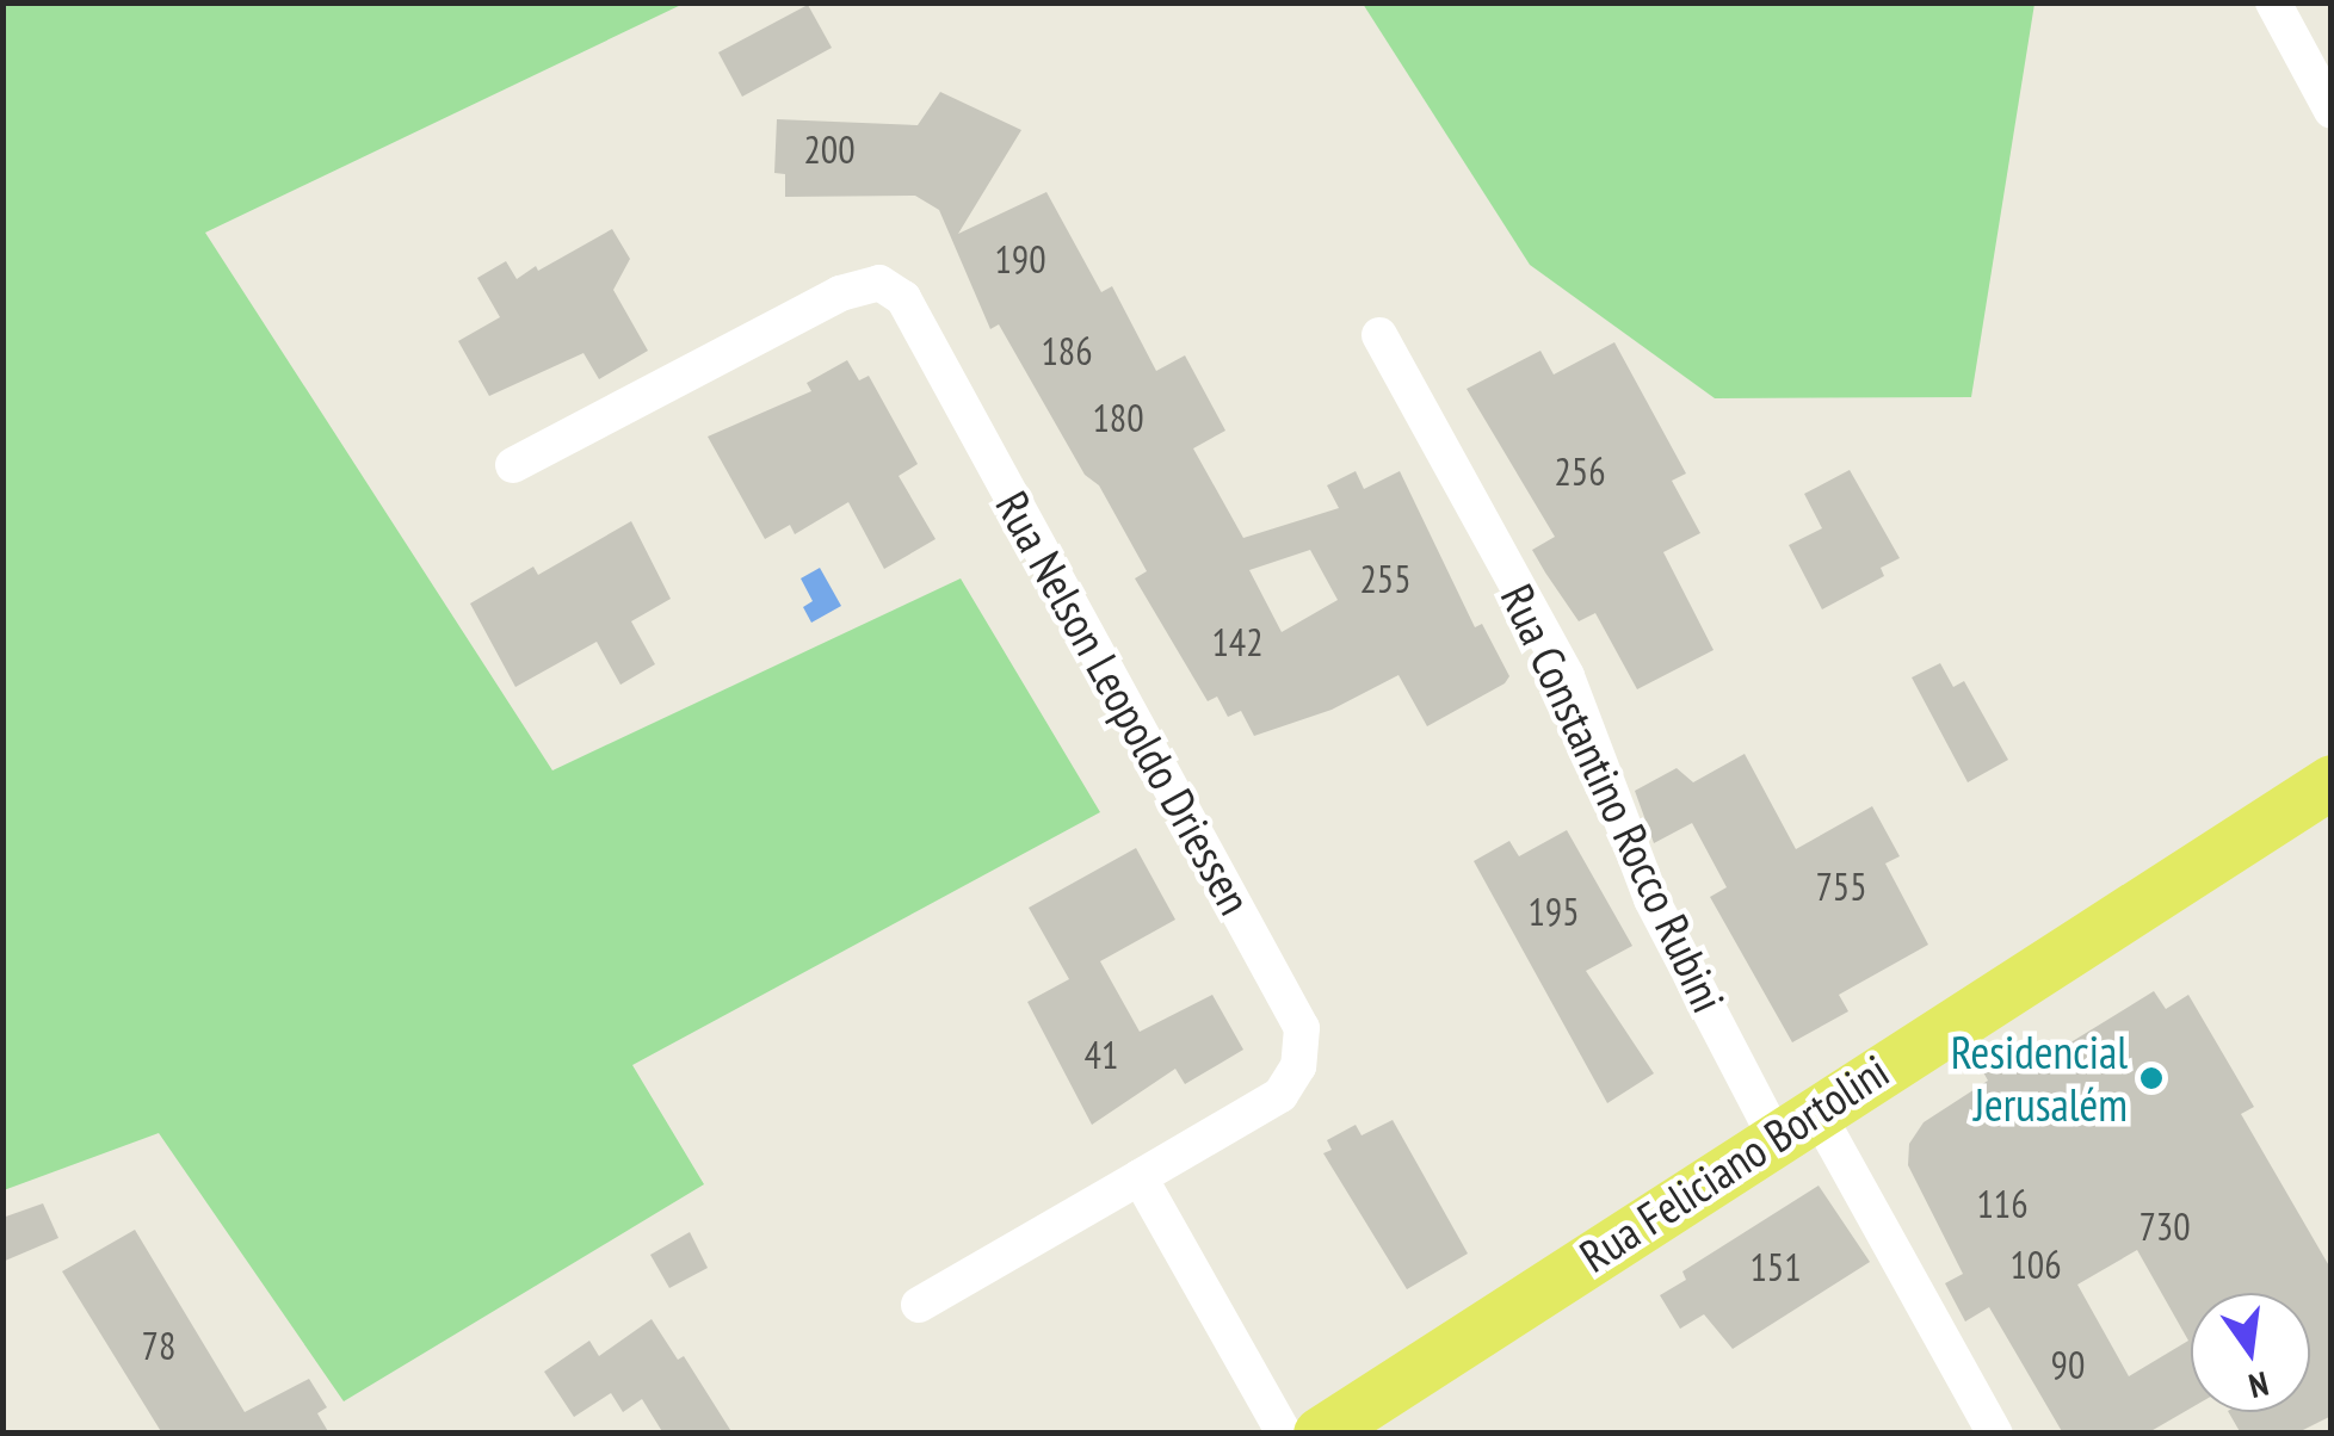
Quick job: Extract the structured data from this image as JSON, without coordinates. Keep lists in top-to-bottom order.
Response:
{
  "streets": {
    "main road": ["Rua Feliciano Bortolini"],
    "street": ["Rua Nelson Leopoldo Driessen", "Rua Constantino Rocco Rubini"]
  },
  "crossings": [
    ["Rua Constantino Rocco Rubini", "Rua Feliciano Bortolini"]
  ],
  "places": ["Residencial Jerusalém"],
  "house_numbers": [
    "200",
    "190",
    "186",
    "180",
    "256",
    "255",
    "142",
    "755",
    "195",
    "41",
    "116",
    "730",
    "106",
    "151",
    "78",
    "90"
  ],
  "north": "bottom"
}
